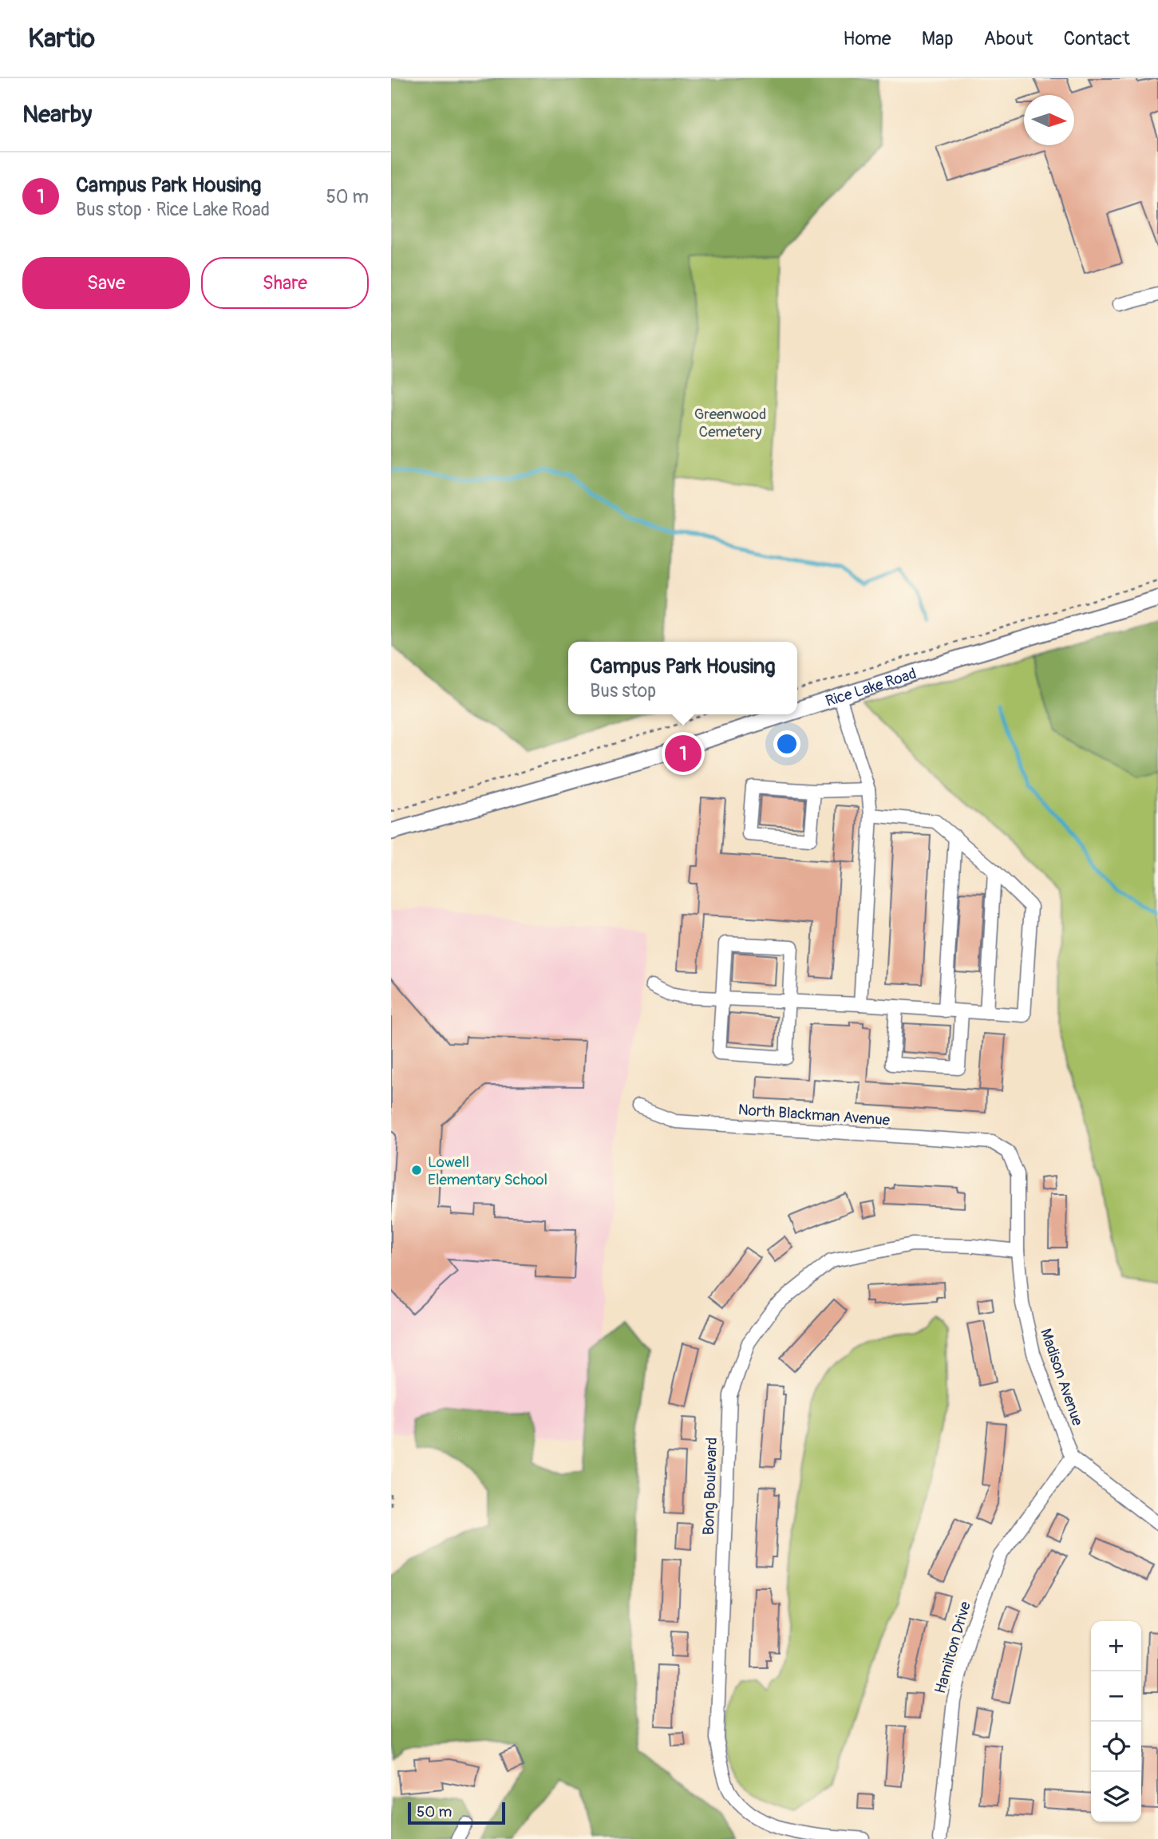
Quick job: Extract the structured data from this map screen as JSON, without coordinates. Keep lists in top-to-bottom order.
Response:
{
  "streets": {
    "main road": ["Rice Lake Road"],
    "street": [
      "North Blackman Avenue",
      "Madison Avenue",
      "Bong Boulevard",
      "Hamilton Drive"
    ]
  },
  "crossings": [
    ["North Blackman Avenue", "Madison Avenue"],
    ["Madison Avenue", "Bong Boulevard"],
    ["Madison Avenue", "Hamilton Drive"]
  ],
  "parks": ["Greenwood Cemetery"],
  "places": ["Lowell Elementary School"],
  "scale_bar": "50 m",
  "north": "right",
  "page": {
    "header": "Kartio",
    "nav": [
      "Home",
      "Map",
      "About",
      "Contact"
    ],
    "heading": "Nearby",
    "list": [
      {
        "mark": "1",
        "name": "Campus Park Housing",
        "note": "Bus stop · Rice Lake Road",
        "value": "50 m"
      }
    ],
    "buttons": ["Save", "Share"],
    "popup": ["Campus Park Housing", "Bus stop"],
    "pins": "1",
    "map_buttons": ["+", "−"],
    "scale": "50 m"
  }
}
